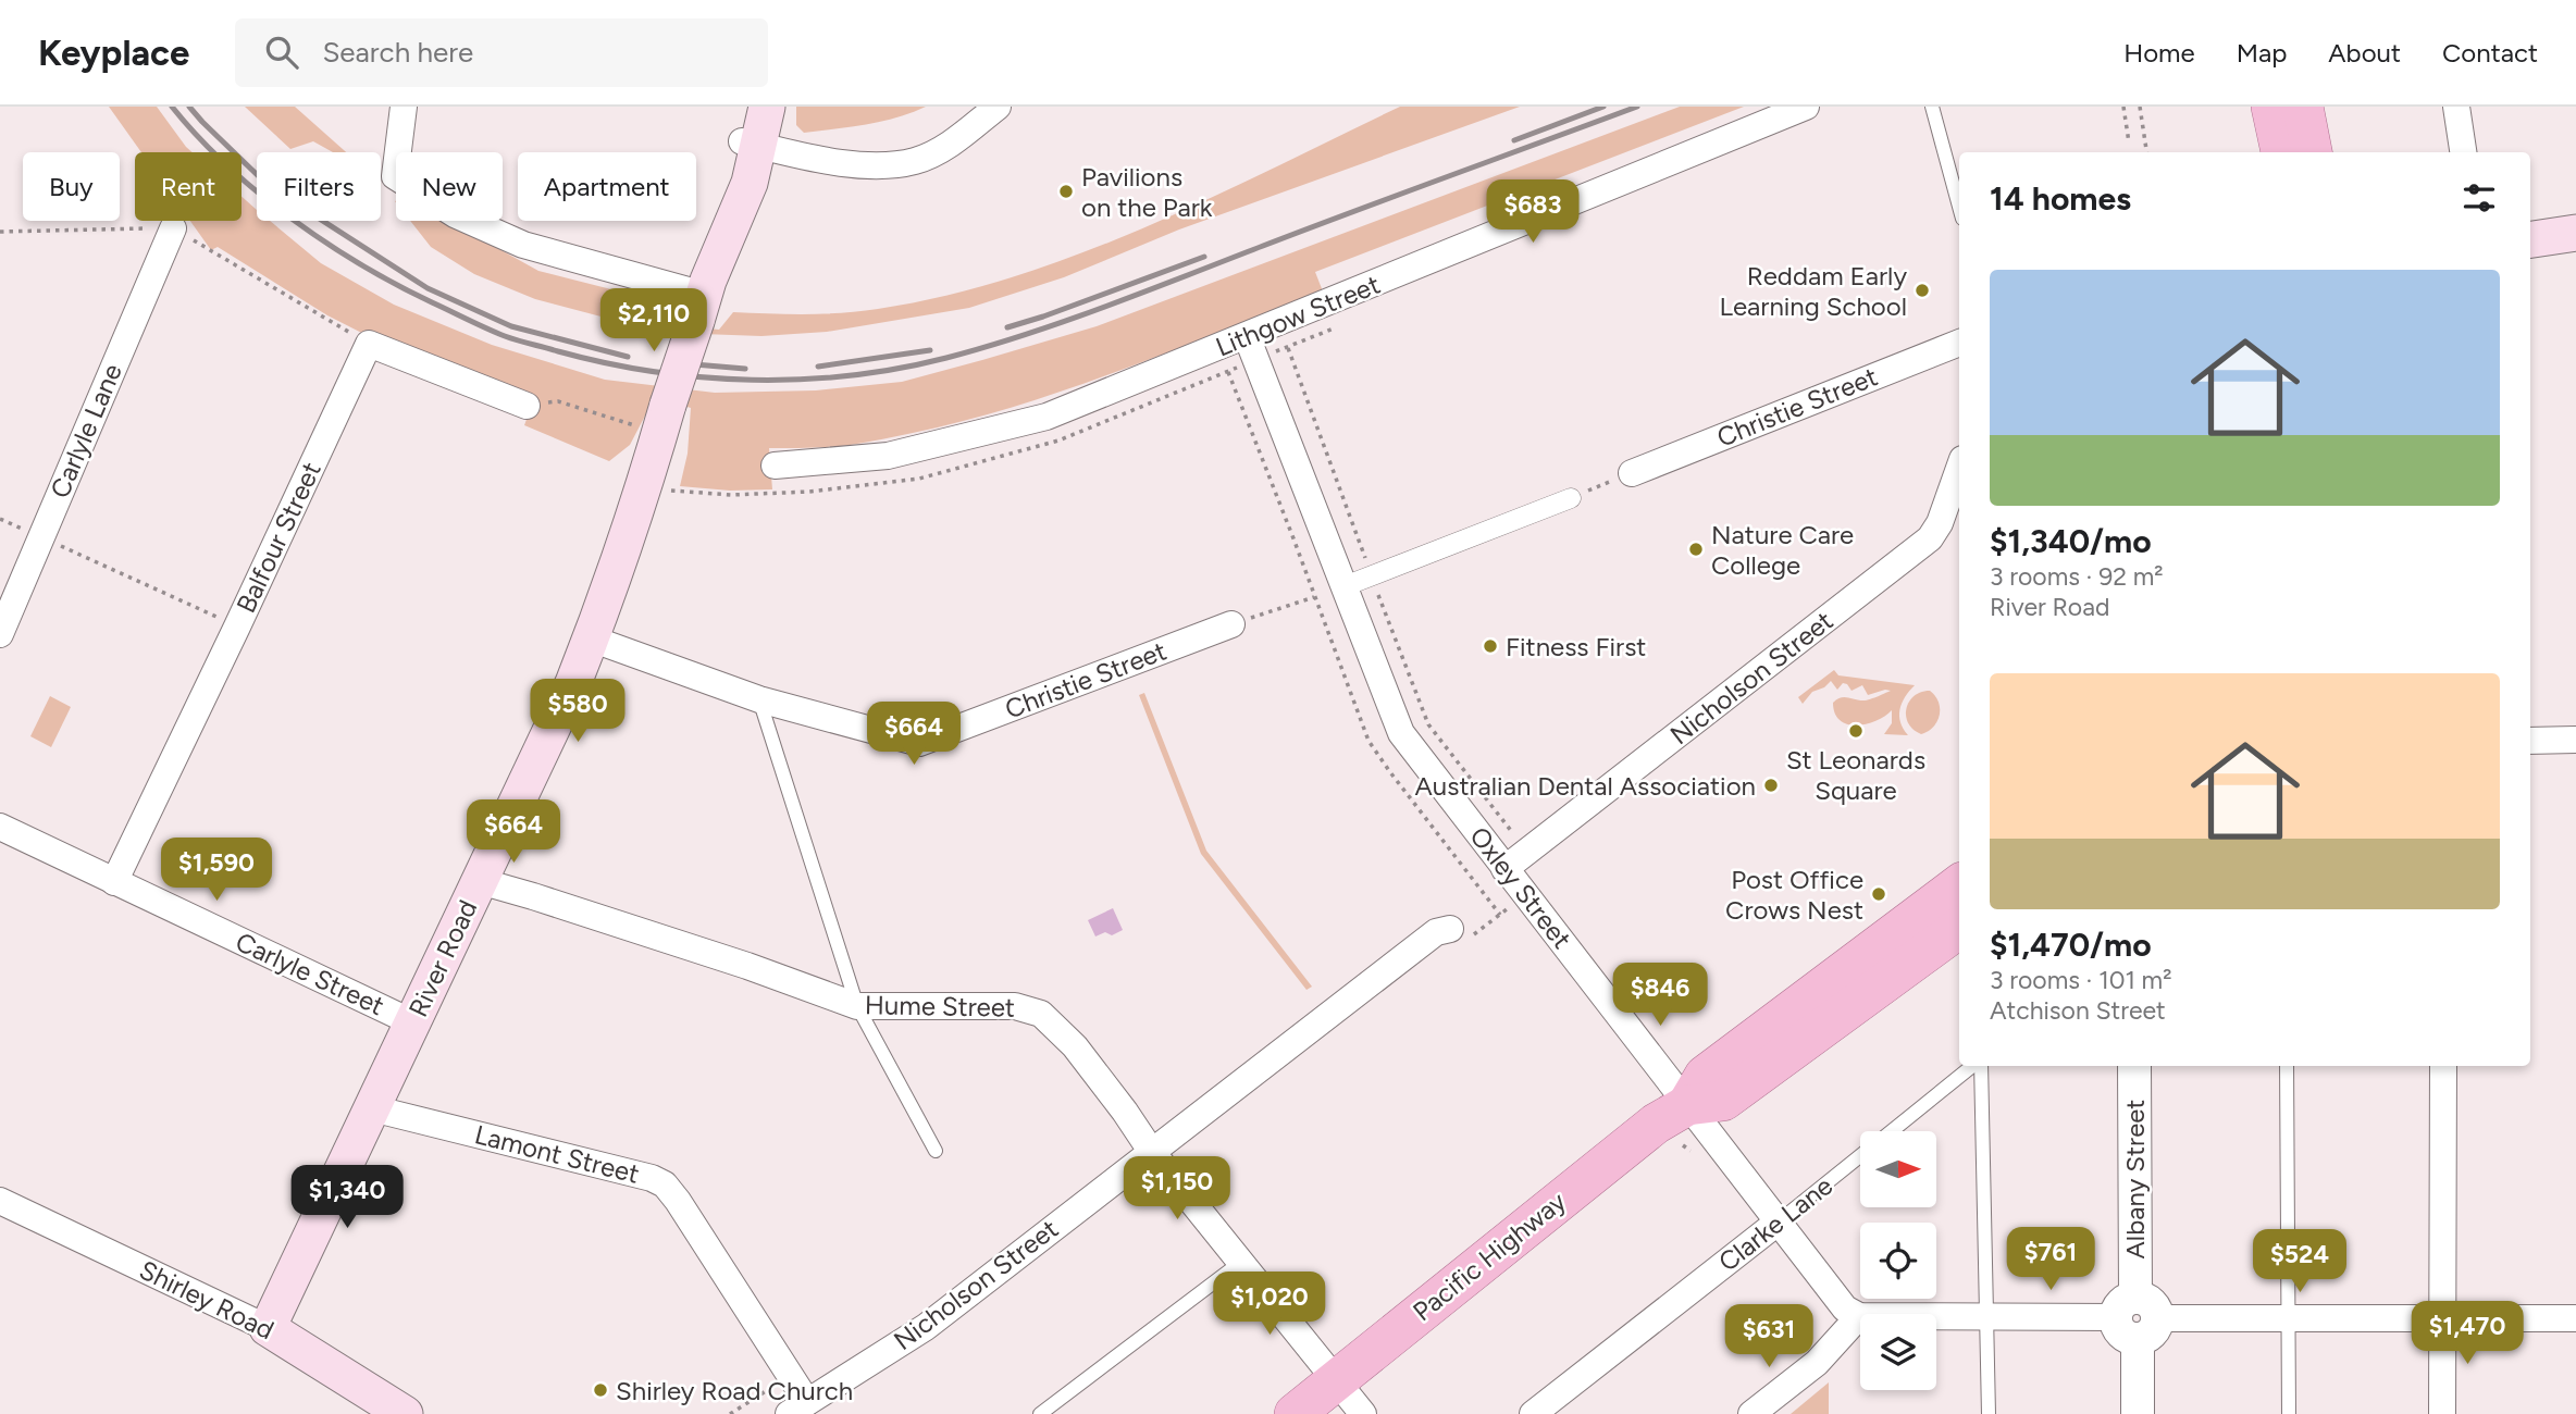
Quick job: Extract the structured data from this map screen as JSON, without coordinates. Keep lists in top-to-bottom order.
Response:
{
  "streets": {
    "main road": ["River Road", "Pacific Highway", "Shirley Road"],
    "street": [
      "Lithgow Street",
      "Christie Street",
      "Carlyle Lane",
      "Balfour Street",
      "Nicholson Street",
      "Oxley Street",
      "Carlyle Street",
      "Hume Street",
      "Lamont Street",
      "Albany Street",
      "Clarke Lane"
    ]
  },
  "crossings": [
    ["Lithgow Street", "Oxley Street"],
    ["Christie Street", "River Road"],
    ["Balfour Street", "Carlyle Street"],
    ["Nicholson Street", "Oxley Street"],
    ["Nicholson Street", "Hume Street"],
    ["Nicholson Street", "Lamont Street"],
    ["Oxley Street", "Clarke Lane"],
    ["Oxley Street", "Pacific Highway"],
    ["River Road", "Carlyle Street"],
    ["River Road", "Hume Street"],
    ["River Road", "Lamont Street"],
    ["River Road", "Shirley Road"],
    ["Hume Street", "Pacific Highway"]
  ],
  "places": [
    "Pavilions on the Park",
    "Reddam Early Learning School",
    "Nature Care College",
    "Fitness First",
    "St Leonards Square",
    "Australian Dental Association",
    "Post Office Crows Nest",
    "Shirley Road Church"
  ],
  "north": "right",
  "page": {
    "header": "Keyplace",
    "search": "Search here",
    "nav": [
      "Home",
      "Map",
      "About",
      "Contact"
    ],
    "chip": [
      "Buy",
      "Rent",
      "Filters",
      "New",
      "Apartment"
    ],
    "heading": "14 homes",
    "price": [
      "$683",
      "$2,110",
      "$580",
      "$664",
      "$664",
      "$1,590",
      "$846",
      "$1,150",
      "$1,340",
      "$761",
      "$524",
      "$1,020",
      "$1,470",
      "$631"
    ],
    "list": [
      {
        "name": "$1,340/mo",
        "note": "3 rooms · 92 m² · River Road"
      },
      {
        "name": "$1,470/mo",
        "note": "3 rooms · 101 m² · Atchison Street"
      }
    ]
  }
}
